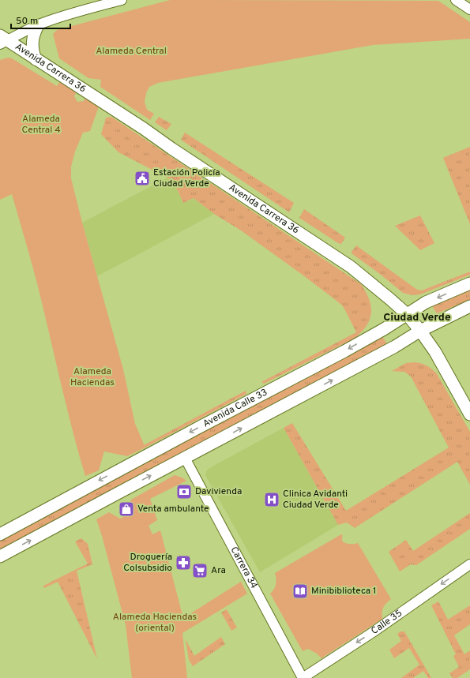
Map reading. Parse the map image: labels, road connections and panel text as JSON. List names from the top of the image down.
{
  "streets": {
    "main road": ["Avenida Carrera 36", "Avenida Calle 33"],
    "street": ["Carrera 34", "Calle 35"]
  },
  "crossings": [
    ["Avenida Carrera 36", "Avenida Calle 33"],
    ["Carrera 34", "Calle 35"]
  ],
  "one_way": ["Calle 35"],
  "districts": ["Ciudad Verde"],
  "parks": [
    "Alameda Central",
    "Alameda Central 4",
    "Alameda Haciendas",
    "Alameda Haciendas (oriental)"
  ],
  "places": {
    "public building": ["Estación Policía Ciudad Verde"],
    "bank": ["Davivienda"],
    "hospital": ["Clinica Avidanti Ciudad Verde"],
    "shop": ["Venta ambulante"],
    "pharmacy": ["Droguería Colsubsidio"],
    "supermarket": ["Ara"],
    "library": ["Minibiblioteca 1"]
  },
  "scale_bar": "50 m"
}
